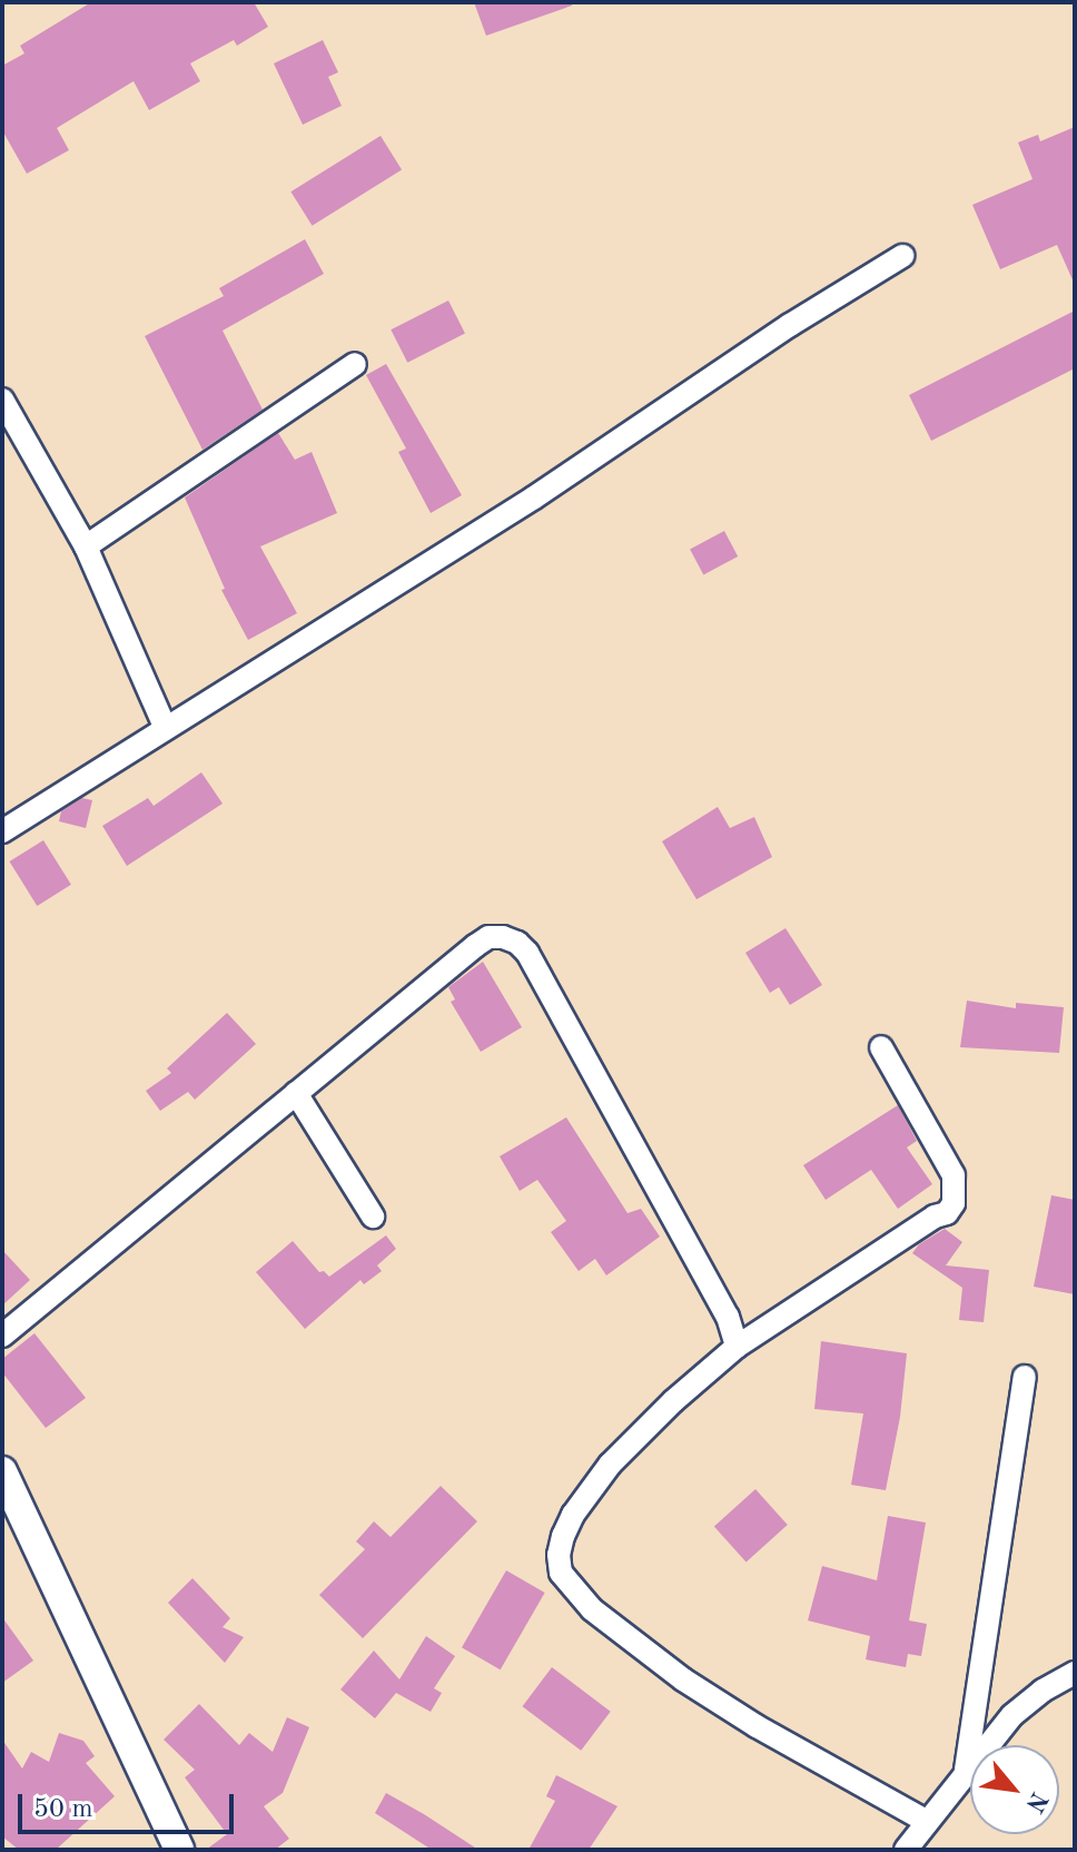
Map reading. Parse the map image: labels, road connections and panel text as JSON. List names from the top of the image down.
{
  "scale_bar": "50 m",
  "north": "bottom right"
}
